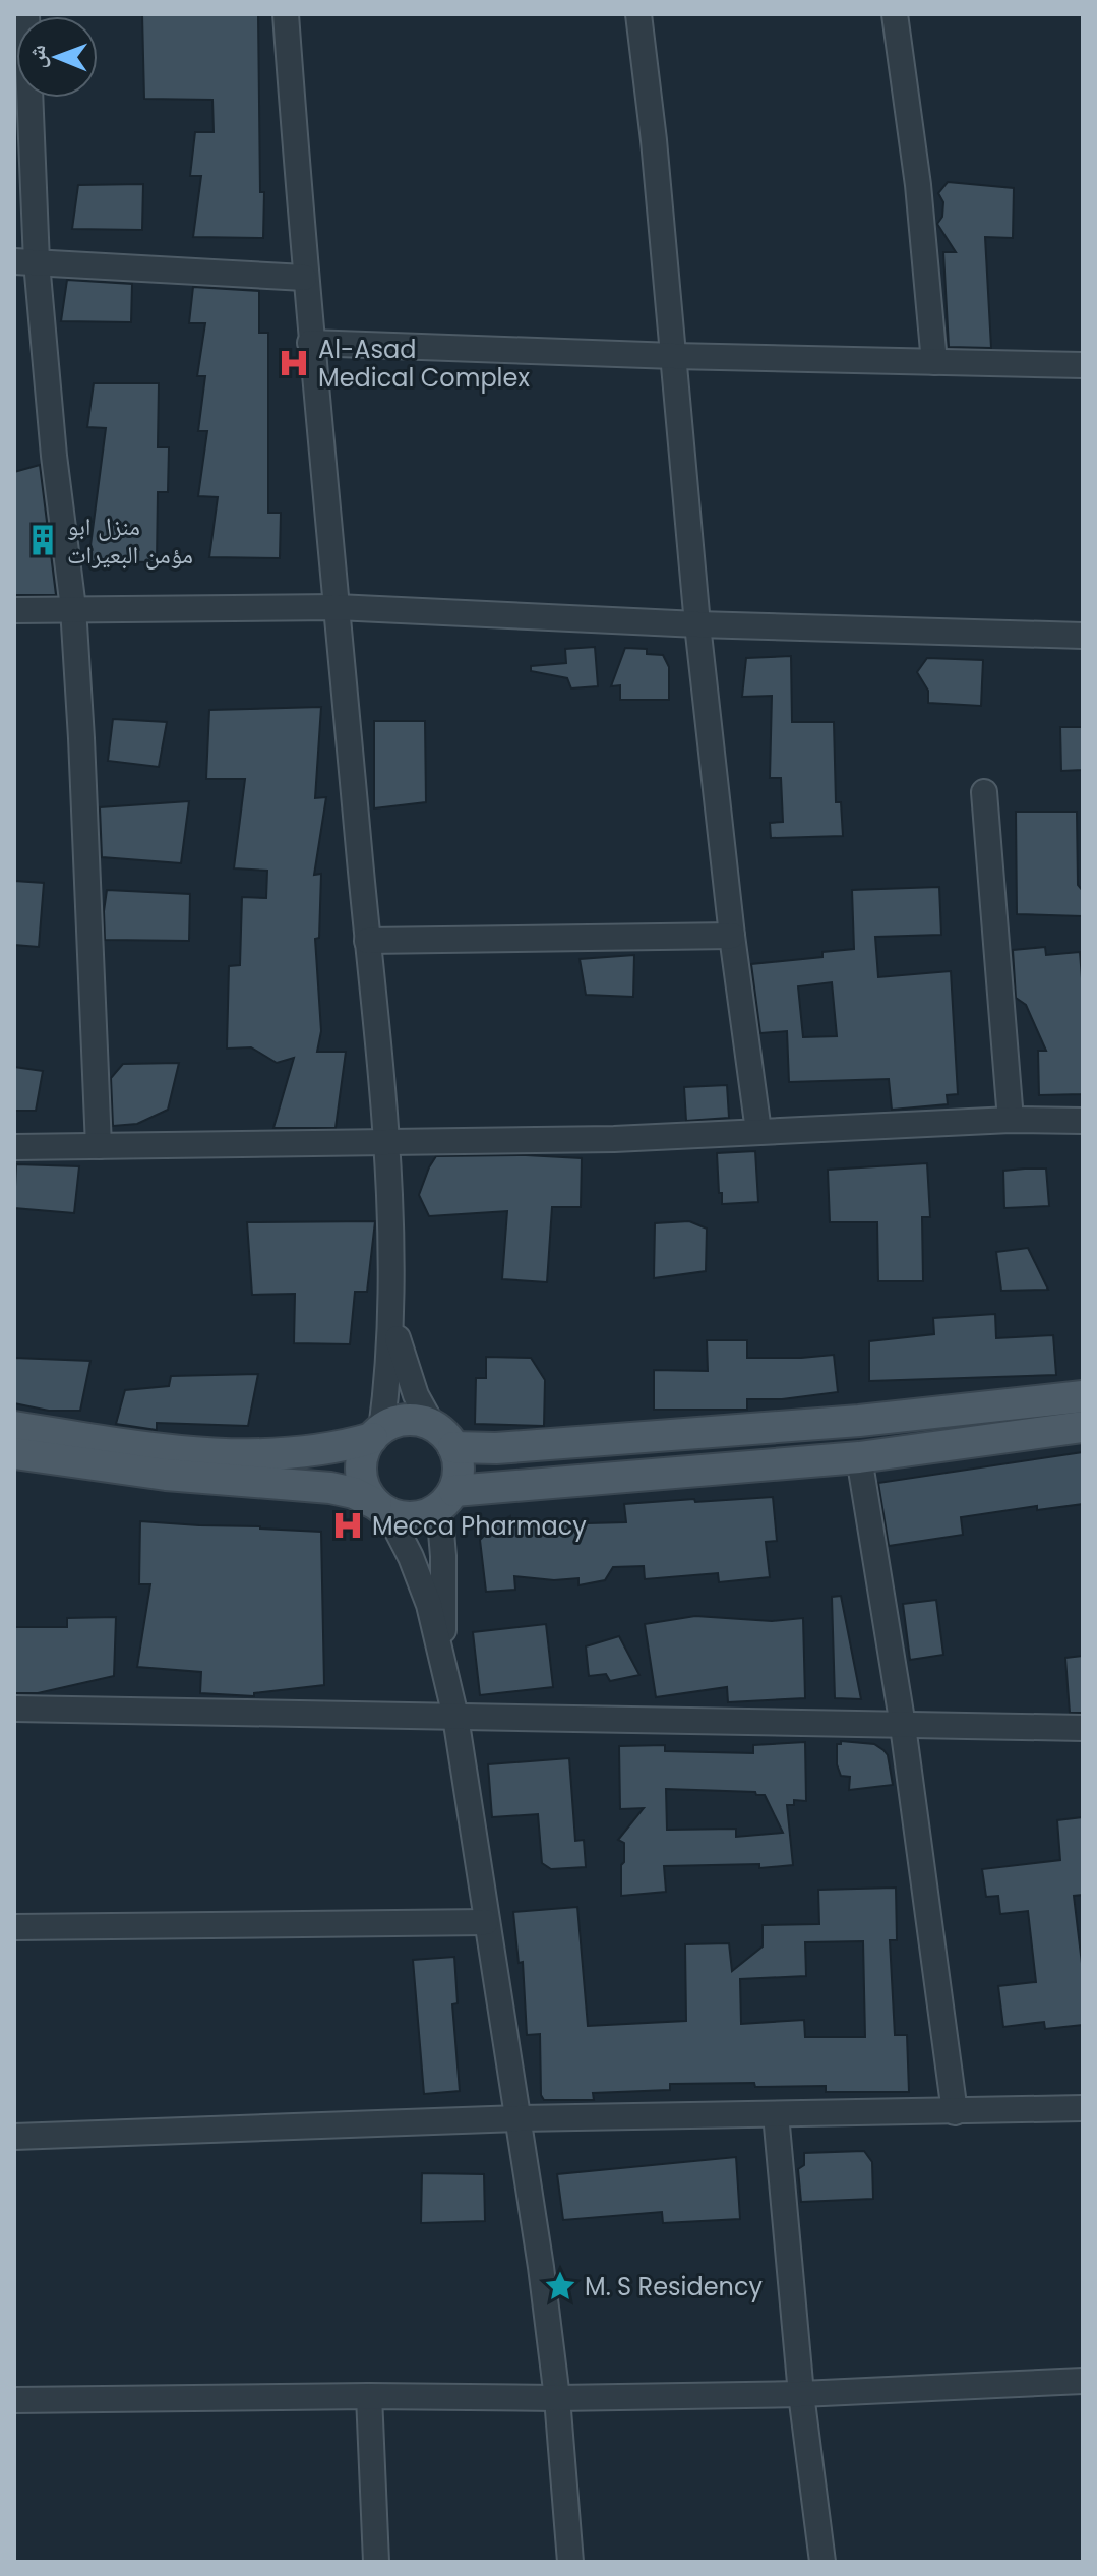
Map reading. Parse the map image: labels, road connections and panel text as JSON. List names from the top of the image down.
{
  "places": {
    "hospital": ["Al-Asad Medical Complex", "Mecca Pharmacy"],
    "building": ["منزل ابو مؤمن البعيرات"],
    "place": ["M. S Residency"]
  },
  "north": "left"
}
